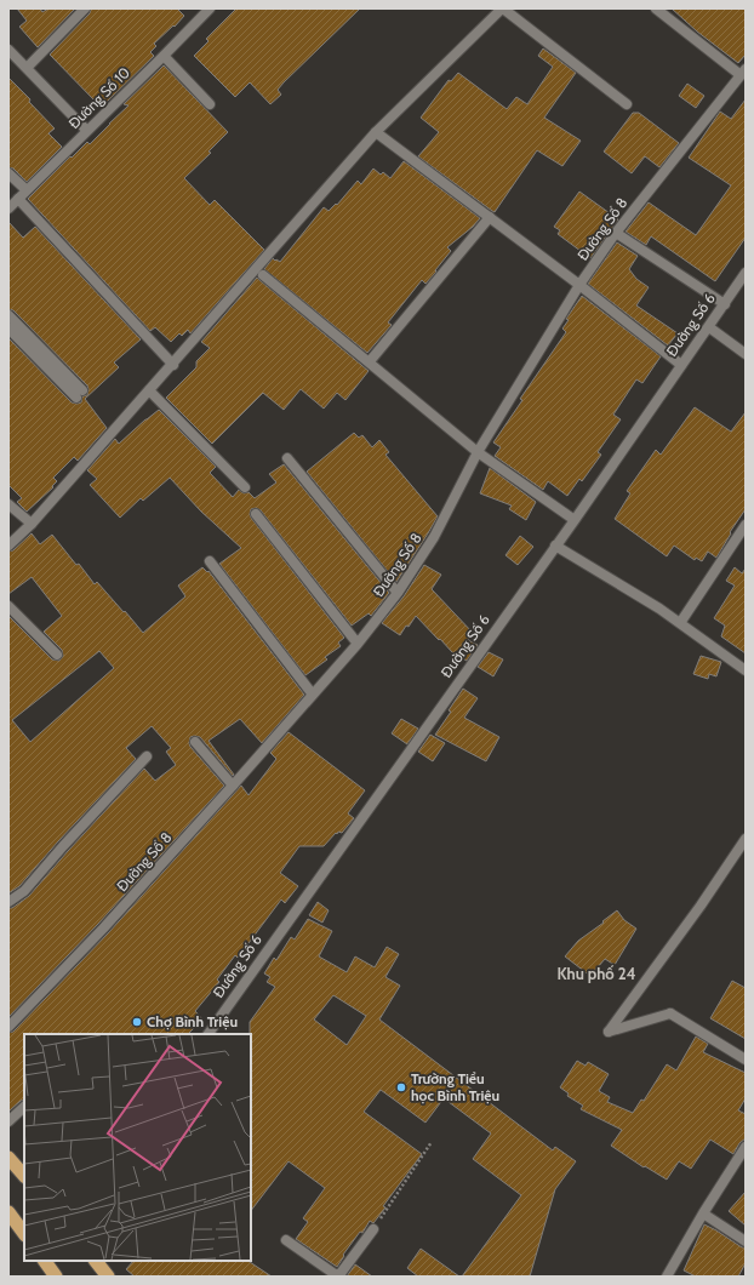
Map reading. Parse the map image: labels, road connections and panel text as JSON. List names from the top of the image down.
{
  "streets": {
    "street": ["Đường Số 10", "Đường Số 8", "Đường Số 6"]
  },
  "districts": ["Khu phố 24"],
  "places": ["Chợ Bình Triệu", "Trường Tiểu học Bình Triệu"]
}
